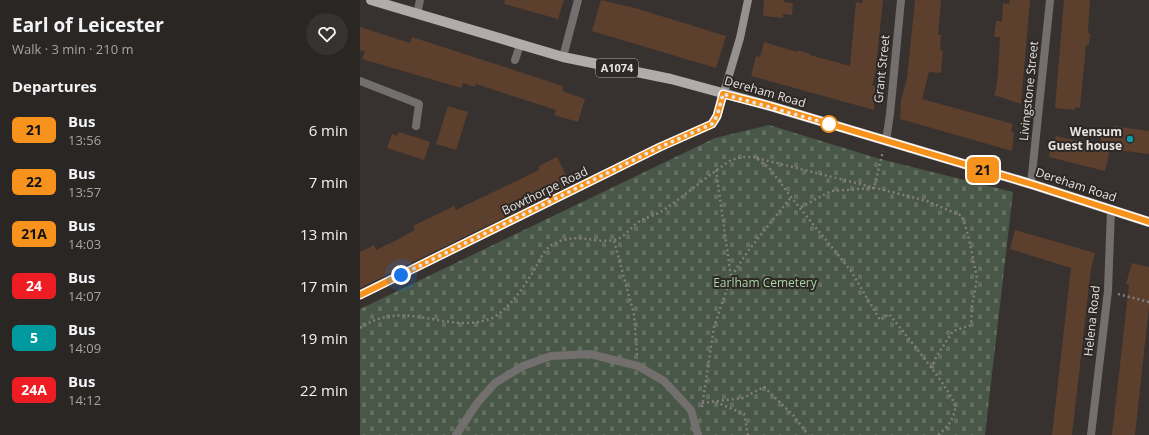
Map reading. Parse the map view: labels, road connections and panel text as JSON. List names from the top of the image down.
{
  "streets": {
    "main road": ["A1074", "Dereham Road"],
    "street": [
      "Grant Street",
      "Livingstone Street",
      "Bowthorpe Road",
      "Helena Road"
    ]
  },
  "crossings": [
    ["Grant Street", "Dereham Road"],
    ["Livingstone Street", "Dereham Road"],
    ["Dereham Road", "Bowthorpe Road"],
    ["Dereham Road", "Helena Road"]
  ],
  "parks": ["Earlham Cemetery"],
  "places": ["Wensum Guest house"],
  "lines": ["bus line 21"],
  "page": {
    "heading": [
      ["Earl of Leicester", "Walk · 3 min · 210 m"],
      "Departures"
    ],
    "on_map": "21",
    "list": [
      {
        "mark": "21",
        "name": "Bus",
        "note": "13:56",
        "value": "6 min"
      },
      {
        "mark": "22",
        "name": "Bus",
        "note": "13:57",
        "value": "7 min"
      },
      {
        "mark": "21A",
        "name": "Bus",
        "note": "14:03",
        "value": "13 min"
      },
      {
        "mark": "24",
        "name": "Bus",
        "note": "14:07",
        "value": "17 min"
      },
      {
        "mark": "5",
        "name": "Bus",
        "note": "14:09",
        "value": "19 min"
      },
      {
        "mark": "24A",
        "name": "Bus",
        "note": "14:12",
        "value": "22 min"
      }
    ]
  }
}
